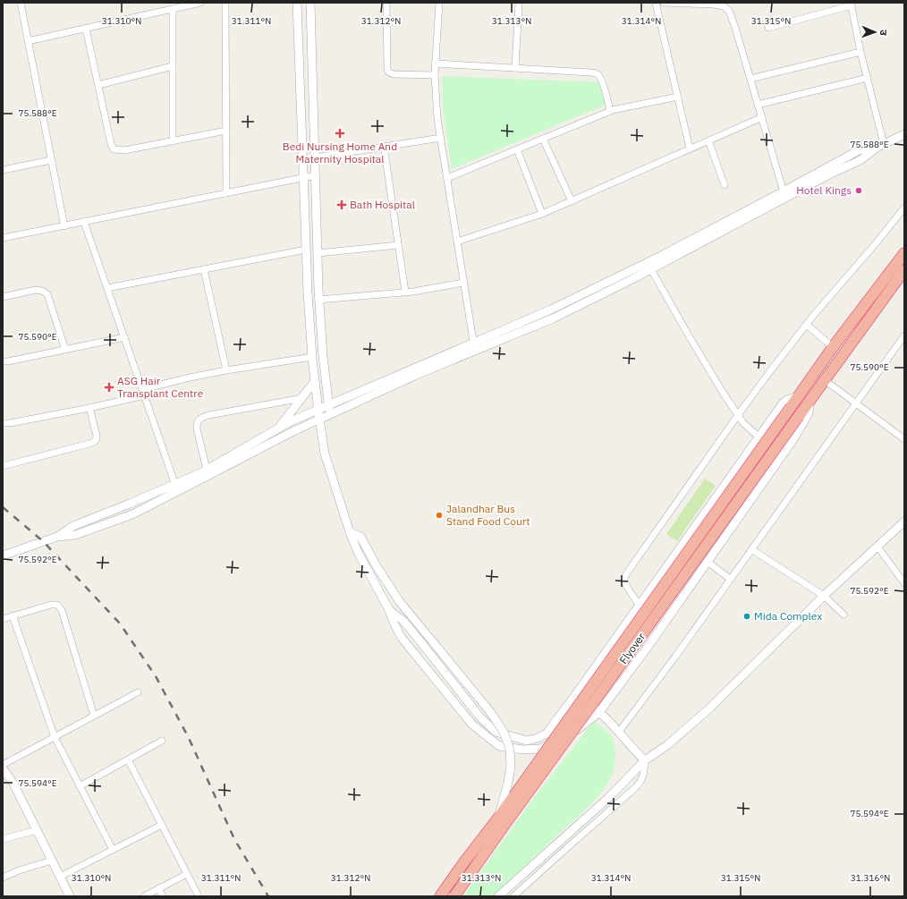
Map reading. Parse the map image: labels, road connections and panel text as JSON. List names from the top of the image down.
{
  "streets": {
    "highway": ["Flyover"]
  },
  "places": {
    "health": ["Bedi Nursing Home And Maternity Hospital", "Bath Hospital", "ASG Hair Transplant Centre"],
    "other": ["Hotel Kings", "Jalandhar Bus Stand Food Court", "Mida Complex"]
  },
  "north": "right",
  "coordinates": [
    "31.310°N",
    "31.311°N",
    "31.312°N",
    "31.313°N",
    "31.314°N",
    "31.315°N",
    "75.588°E",
    "75.590°E",
    "75.592°E",
    "75.594°E",
    "31.316°N"
  ]
}
